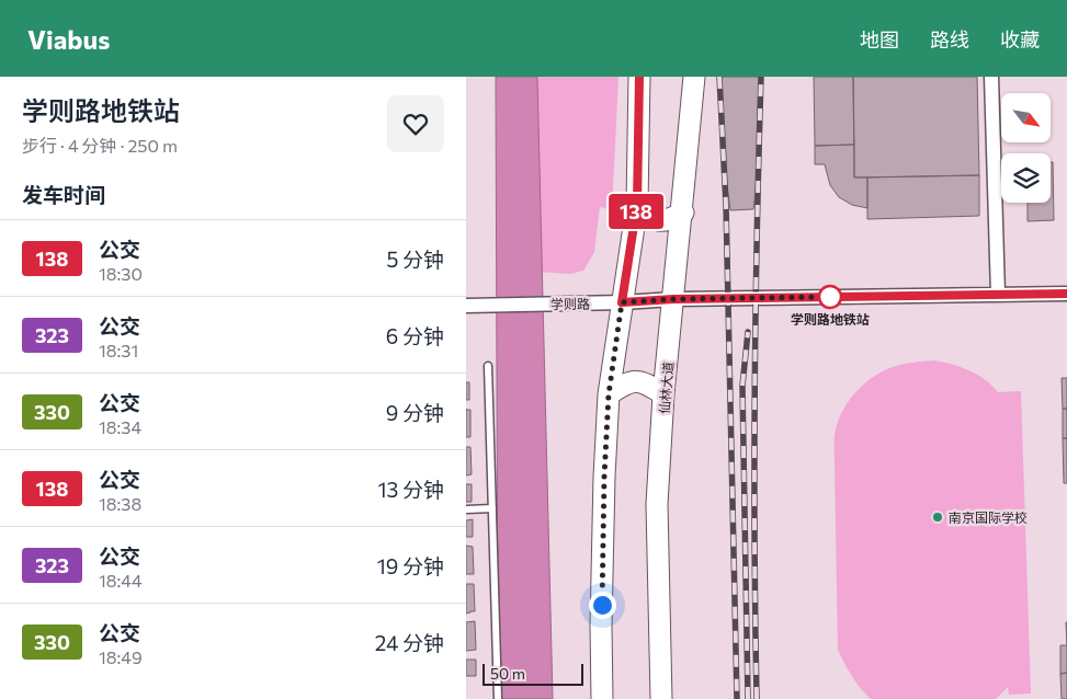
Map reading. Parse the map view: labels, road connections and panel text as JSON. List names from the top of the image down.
{
  "streets": {
    "main road": ["仙林大道"],
    "street": ["学则路"]
  },
  "crossings": [
    ["学则路", "仙林大道"]
  ],
  "places": ["学则路地铁站", "南京国际学校"],
  "lines": ["bus line 138"],
  "scale_bar": "50 m",
  "north": "bottom right",
  "page": {
    "header": "Viabus",
    "nav": ["地图", "路线", "收藏"],
    "heading": [
      ["学则路地铁站", "步行 · 4 分钟 · 250 m"],
      "发车时间"
    ],
    "on_map": "138",
    "list": [
      {
        "mark": "138",
        "name": "公交",
        "note": "18:30",
        "value": "5 分钟"
      },
      {
        "mark": "323",
        "name": "公交",
        "note": "18:31",
        "value": "6 分钟"
      },
      {
        "mark": "330",
        "name": "公交",
        "note": "18:34",
        "value": "9 分钟"
      },
      {
        "mark": "138",
        "name": "公交",
        "note": "18:38",
        "value": "13 分钟"
      },
      {
        "mark": "323",
        "name": "公交",
        "note": "18:44",
        "value": "19 分钟"
      },
      {
        "mark": "330",
        "name": "公交",
        "note": "18:49",
        "value": "24 分钟"
      }
    ],
    "scale": "50 m"
  }
}
